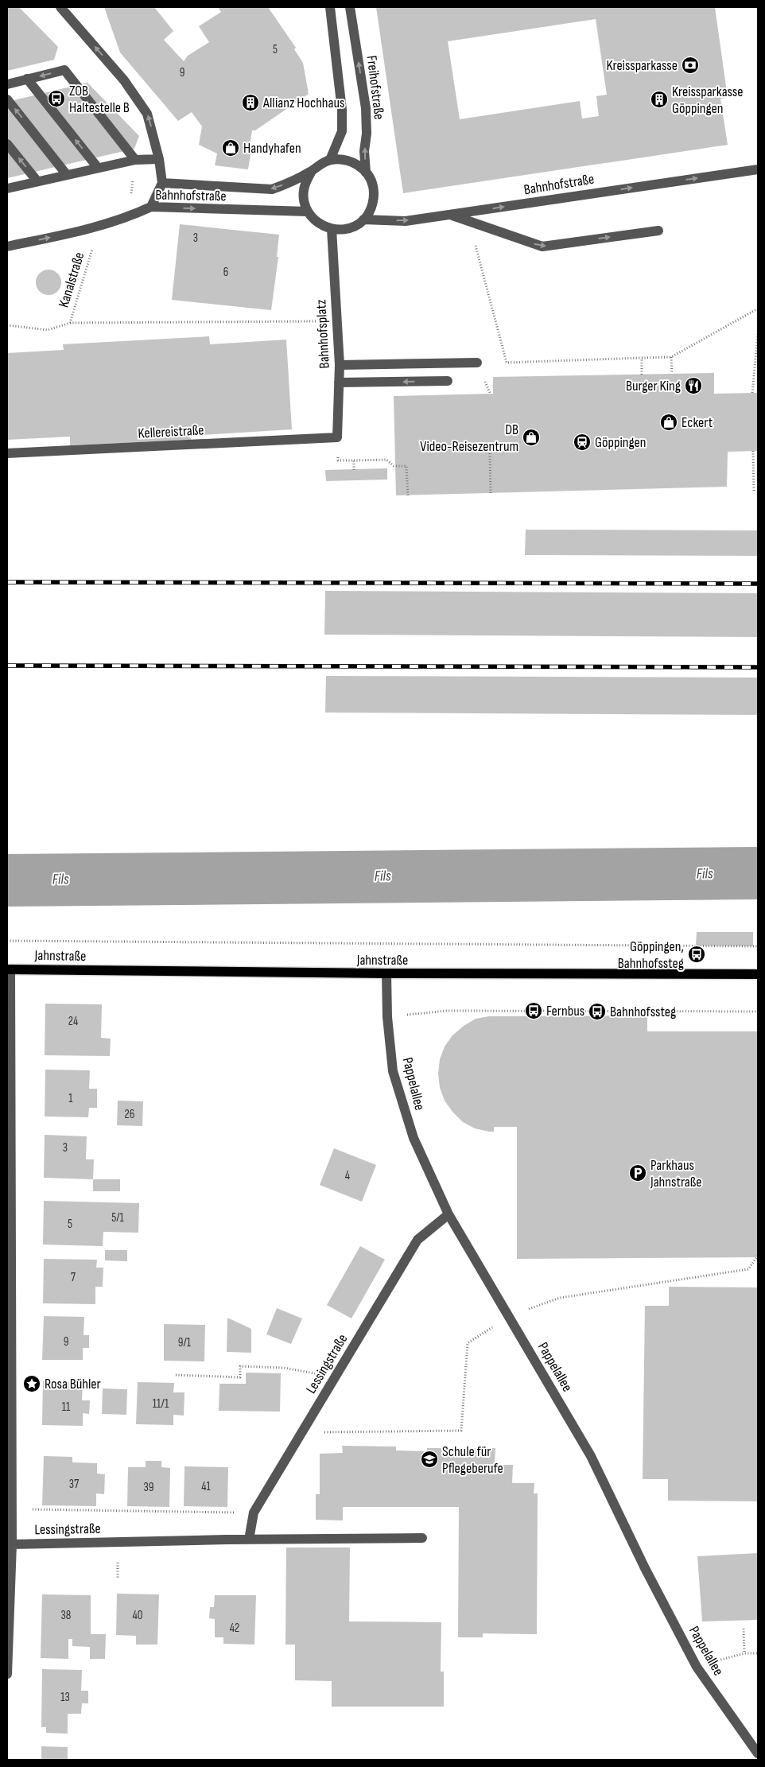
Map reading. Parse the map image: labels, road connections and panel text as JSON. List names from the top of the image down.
{
  "streets": {
    "main road": ["Jahnstraße"],
    "street": [
      "Freihofstraße",
      "Bahnhofstraße",
      "Bahnhofsplatz",
      "Kellereistraße",
      "Pappelallee",
      "Lessingstraße"
    ],
    "path": ["Kanalstraße"]
  },
  "crossings": [
    ["Freihofstraße", "Bahnhofstraße"],
    ["Freihofstraße", "Bahnhofsplatz"],
    ["Bahnhofstraße", "Kanalstraße"],
    ["Bahnhofstraße", "Bahnhofsplatz"],
    ["Bahnhofsplatz", "Kellereistraße"],
    ["Jahnstraße", "Pappelallee"],
    ["Pappelallee", "Lessingstraße"]
  ],
  "water": ["Fils"],
  "places": {
    "bank": ["Kreissparkasse"],
    "bus stop": [
      "ZOB Haltestelle B",
      "Göppingen, Bahnhofssteg",
      "Fernbus",
      "Bahnhofssteg"
    ],
    "building": ["Kreissparkasse Göppingen", "Allianz Hochhaus"],
    "shop": ["Handyhafen", "Eckert", "DB Video-Reisezentrum"],
    "restaurant": ["Burger King"],
    "station": ["Göppingen"],
    "parking": ["Parkhaus Jahnstraße"],
    "place": ["Rosa Bühler"],
    "school or university": ["Schule für Pflegeberufe"]
  },
  "house_numbers": [
    "5",
    "9",
    "3",
    "6",
    "24",
    "1",
    "26",
    "3",
    "4",
    "5/1",
    "5",
    "7",
    "9",
    "9/1",
    "11/1",
    "11",
    "37",
    "41",
    "39",
    "38",
    "40",
    "42",
    "13"
  ]
}
